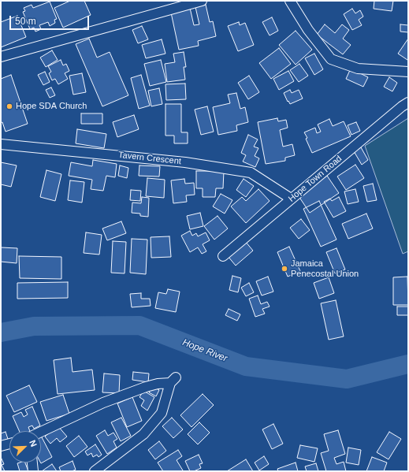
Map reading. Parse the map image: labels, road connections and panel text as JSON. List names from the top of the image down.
{
  "streets": {
    "street": ["Tavern Crescent", "Hope Town Road"]
  },
  "crossings": [
    ["Tavern Crescent", "Hope Town Road"]
  ],
  "water": ["Hope River"],
  "places": ["Hope SDA Church", "Jamaica Penecostal Union"],
  "scale_bar": "50 m",
  "north": "top right"
}
